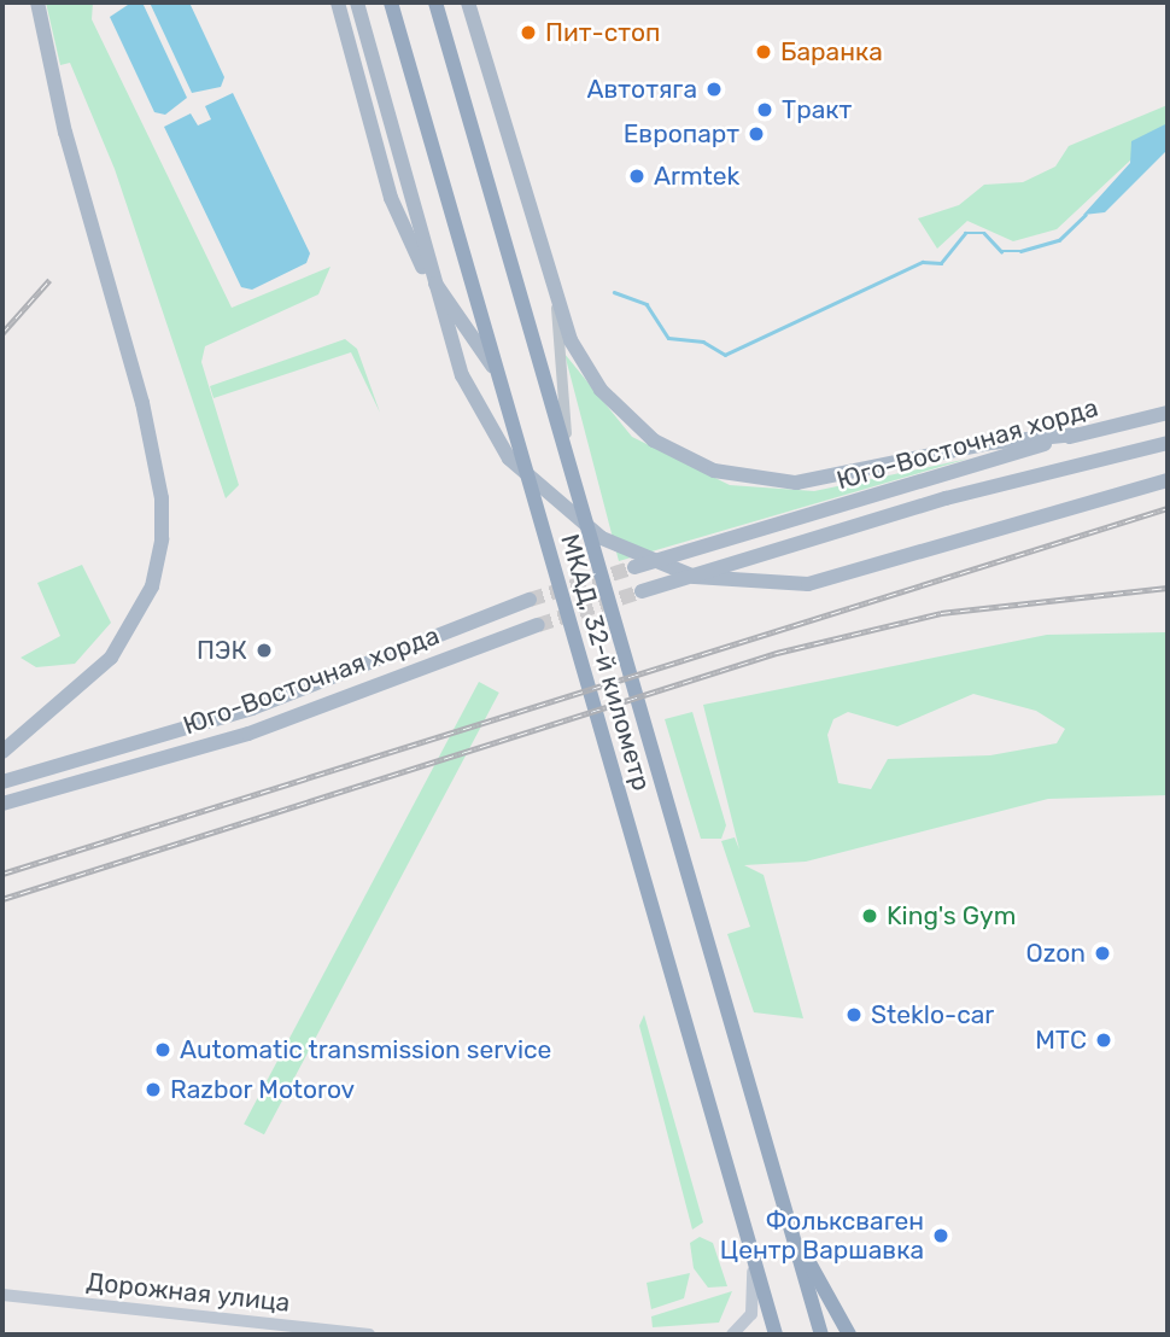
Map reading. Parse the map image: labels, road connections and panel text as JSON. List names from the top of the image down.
{
  "streets": {
    "highway": ["МКАД, 32-й километр"],
    "main road": ["Юго-Восточная хорда", "Дорожная улица"]
  },
  "places": [
    "Пит-стоп",
    "Баранка",
    "Автотяга",
    "Тракт",
    "Европарт",
    "Armtek",
    "ПЭК",
    "King's Gym",
    "Ozon",
    "Steklo-car",
    "МТС",
    "Automatic transmission service",
    "Razbor Motorov",
    "Фольксваген Центр Варшавка"
  ]
}
